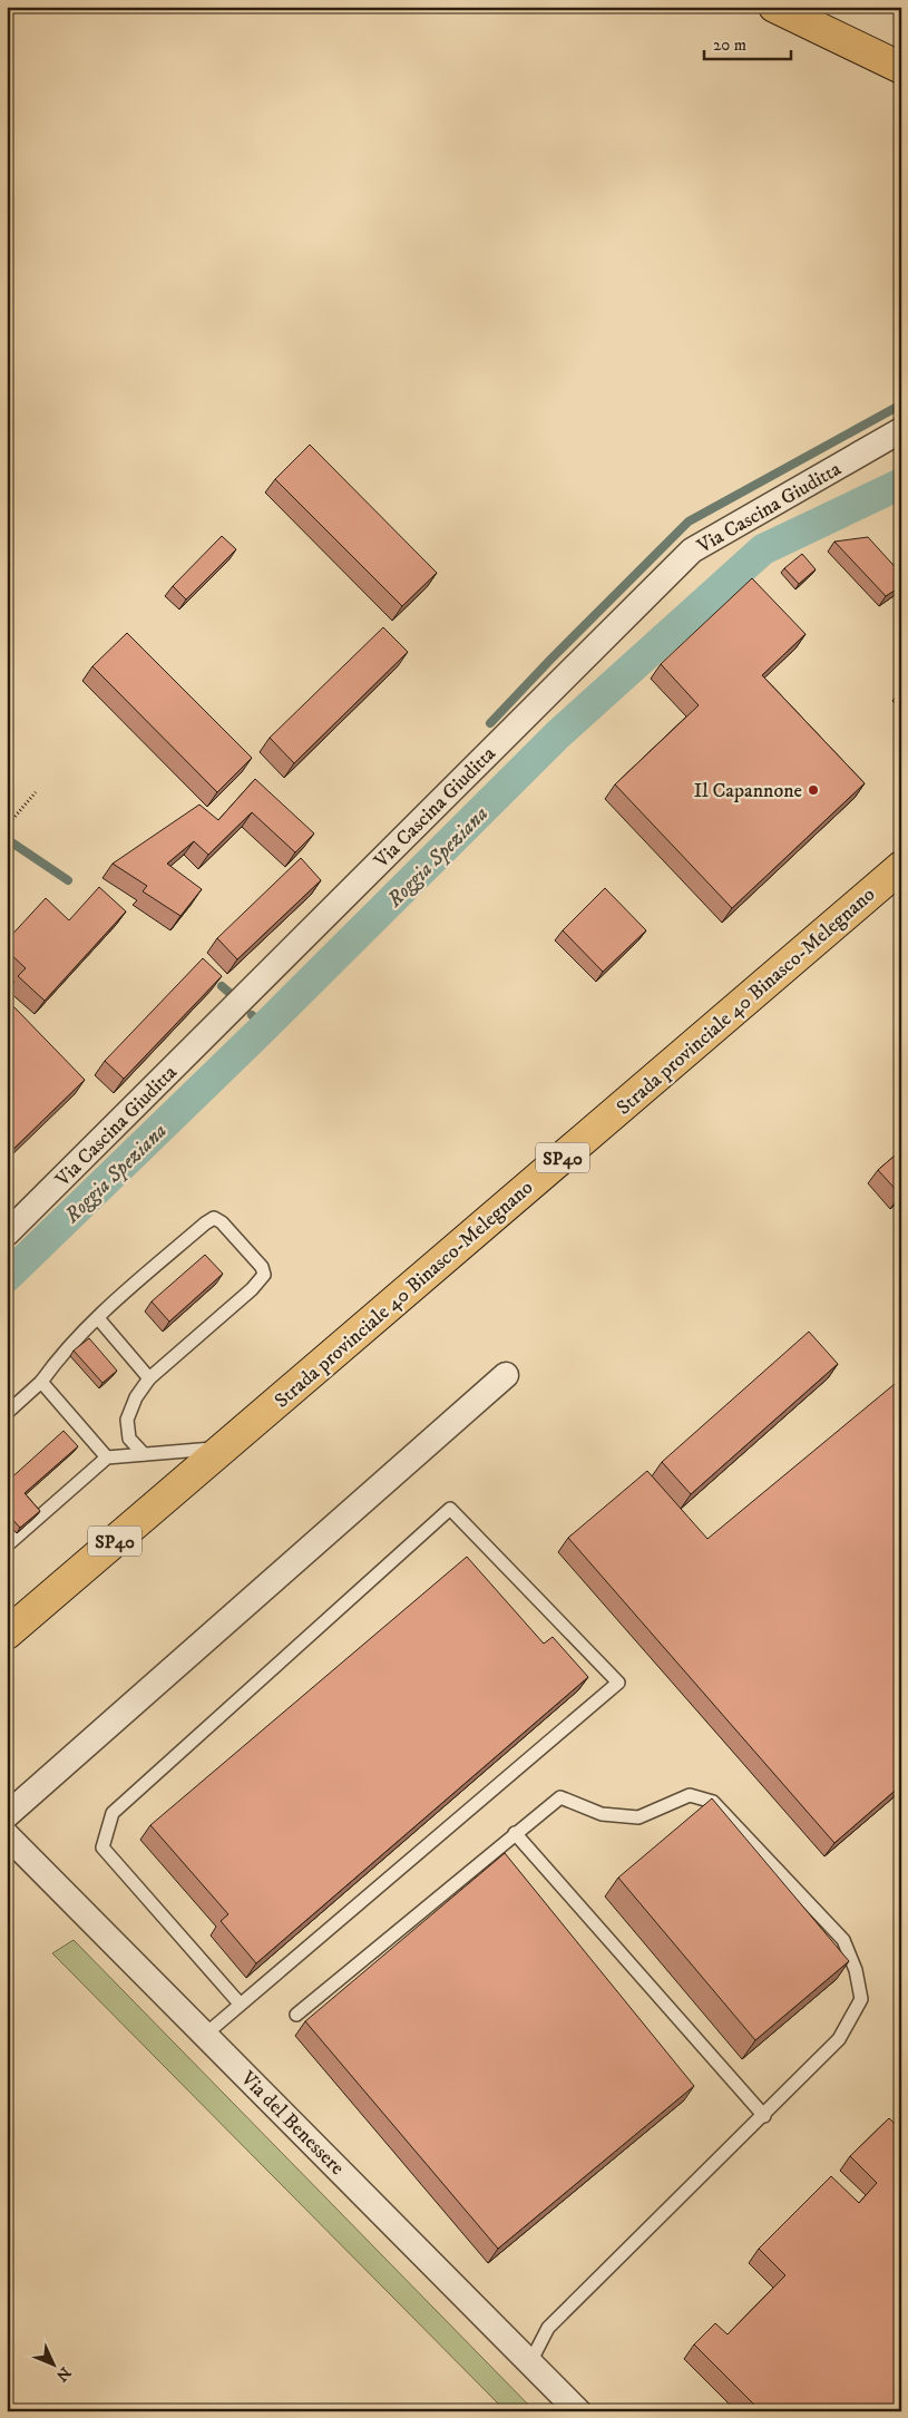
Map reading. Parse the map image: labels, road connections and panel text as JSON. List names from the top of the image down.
{
  "streets": {
    "main road": ["Strada provinciale 40 Binasco-Melegnano", "SP40"],
    "street": ["Via Cascina Giuditta", "Via del Benessere"]
  },
  "water": ["Roggia Speziana"],
  "places": ["Il Capannone"],
  "scale_bar": "20 m",
  "north": "bottom right"
}
